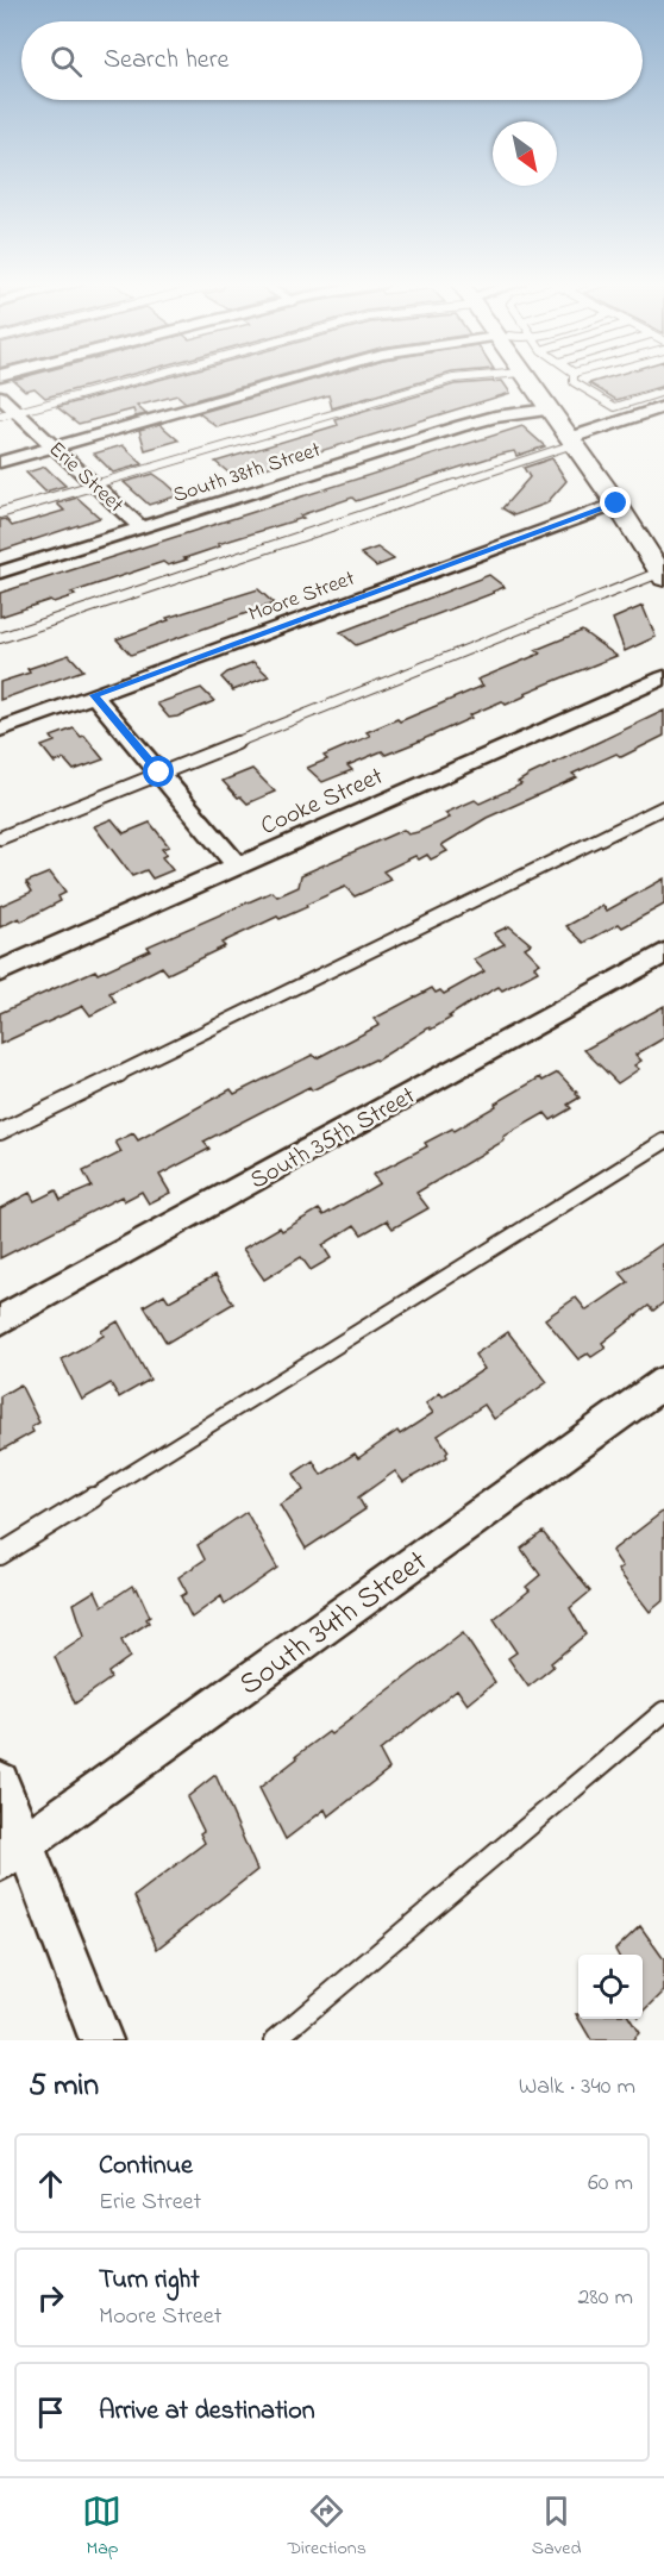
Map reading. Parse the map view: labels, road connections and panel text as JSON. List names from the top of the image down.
{
  "streets": {
    "street": [
      "South 38th Street",
      "Erie Street",
      "Moore Street",
      "Cooke Street",
      "South 35th Street",
      "South 34th Street"
    ]
  },
  "crossings": [
    ["South 38th Street", "Erie Street"]
  ],
  "north": "bottom right",
  "page": {
    "search": "Search here",
    "heading": ["5 min", "Walk · 340 m"],
    "list": [
      ["Continue", "Erie Street", "60 m"],
      ["Turn right", "Moore Street", "280 m"],
      "Arrive at destination"
    ],
    "nav": ["Map", "Directions", "Saved"]
  }
}
